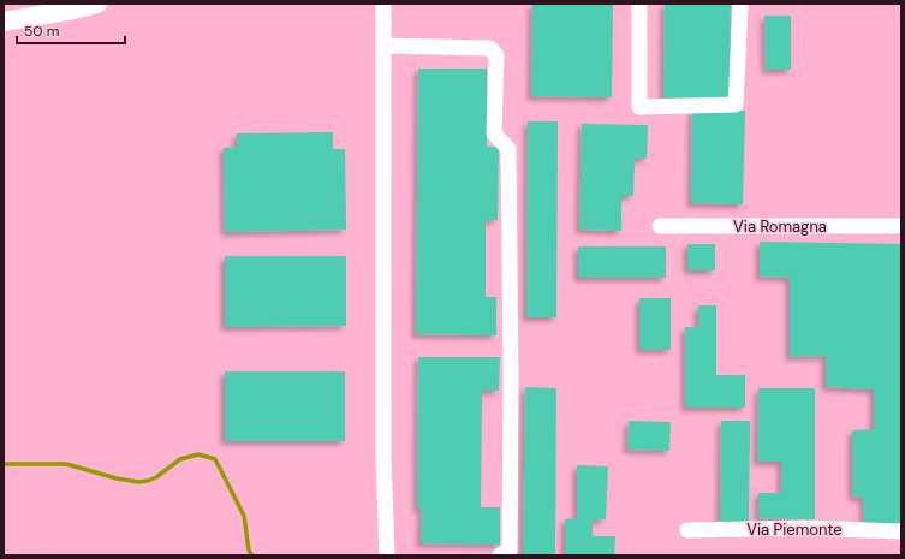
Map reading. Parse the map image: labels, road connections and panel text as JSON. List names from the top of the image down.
{
  "streets": {
    "lane": ["Via Romagna", "Via Piemonte"]
  },
  "scale_bar": "50 m"
}
